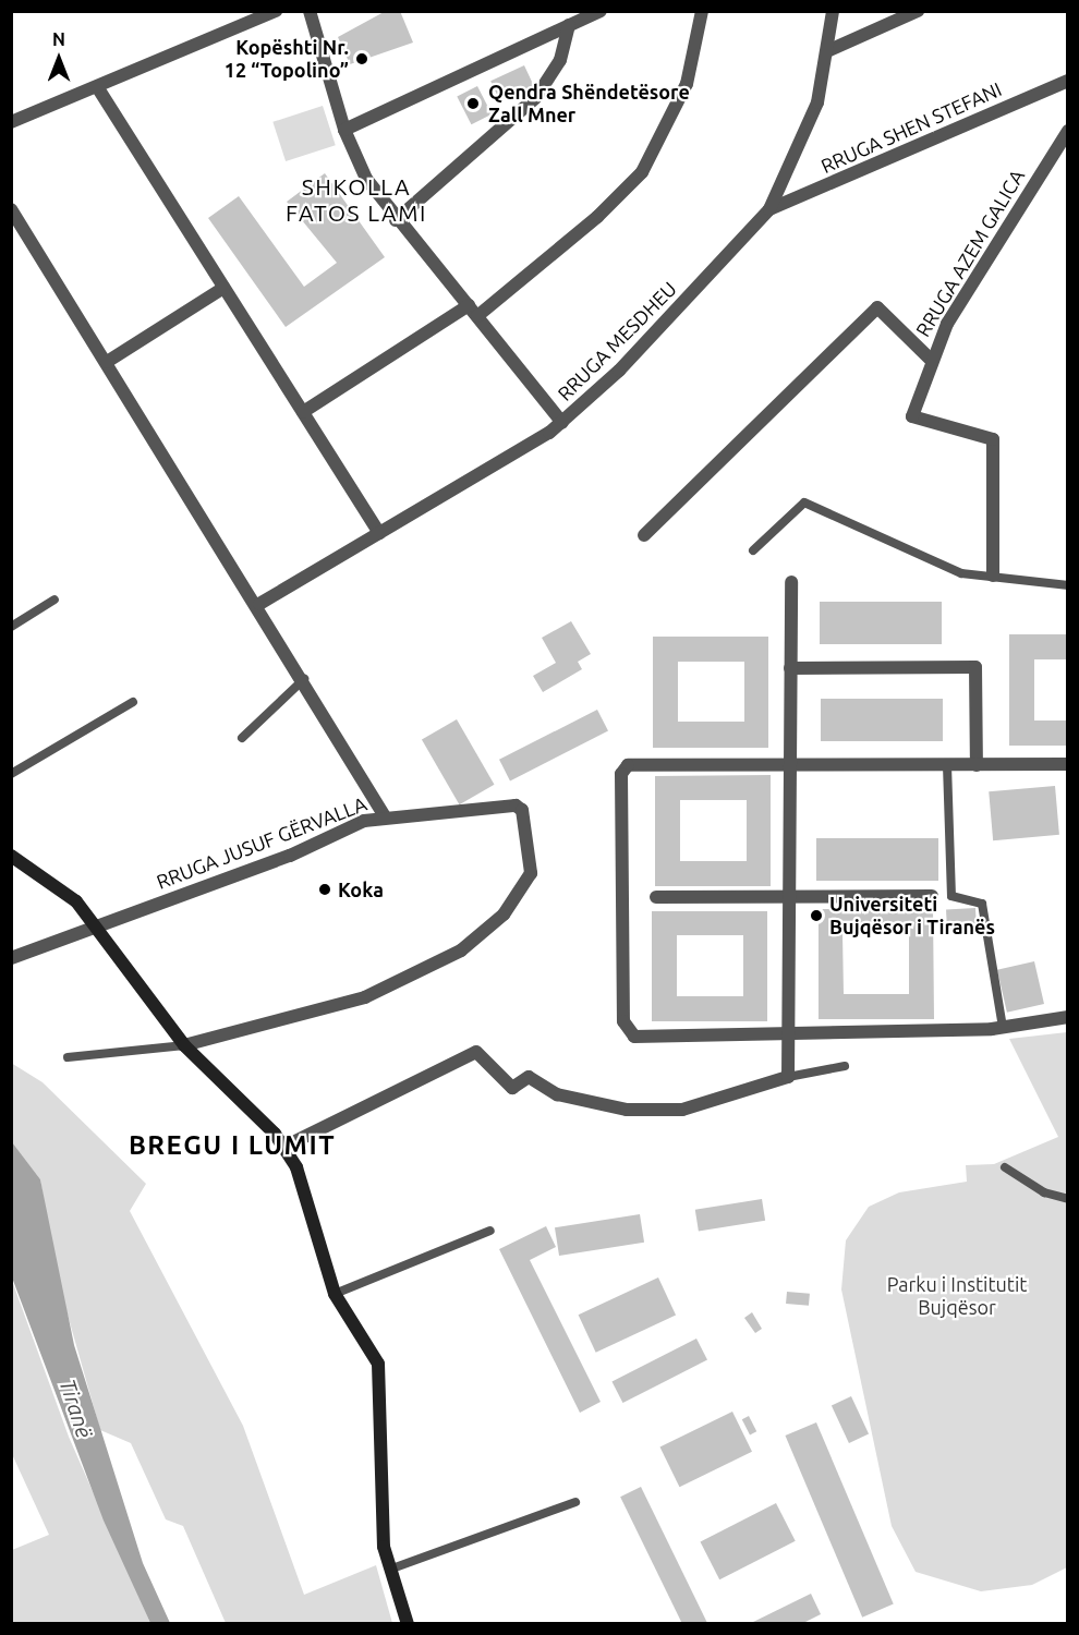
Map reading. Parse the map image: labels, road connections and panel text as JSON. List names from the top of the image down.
{
  "streets": {
    "street": [
      "RRUGA SHEN STEFANI",
      "RRUGA AZEM GALICA",
      "RRUGA MESDHEU",
      "RRUGA JUSUF GËRVALLA"
    ]
  },
  "crossings": [
    ["RRUGA SHEN STEFANI", "RRUGA MESDHEU"]
  ],
  "districts": ["SHKOLLA FATOS LAMI", "BREGU I LUMIT"],
  "water": ["Tiranë"],
  "parks": ["Parku i Institutit Bujqësor"],
  "places": [
    "Kopështi Nr. 12 “Topolino”",
    "Qendra Shëndetësore Zall Mner",
    "Koka",
    "Universiteti Bujqësor i Tiranës"
  ],
  "north": "top"
}
